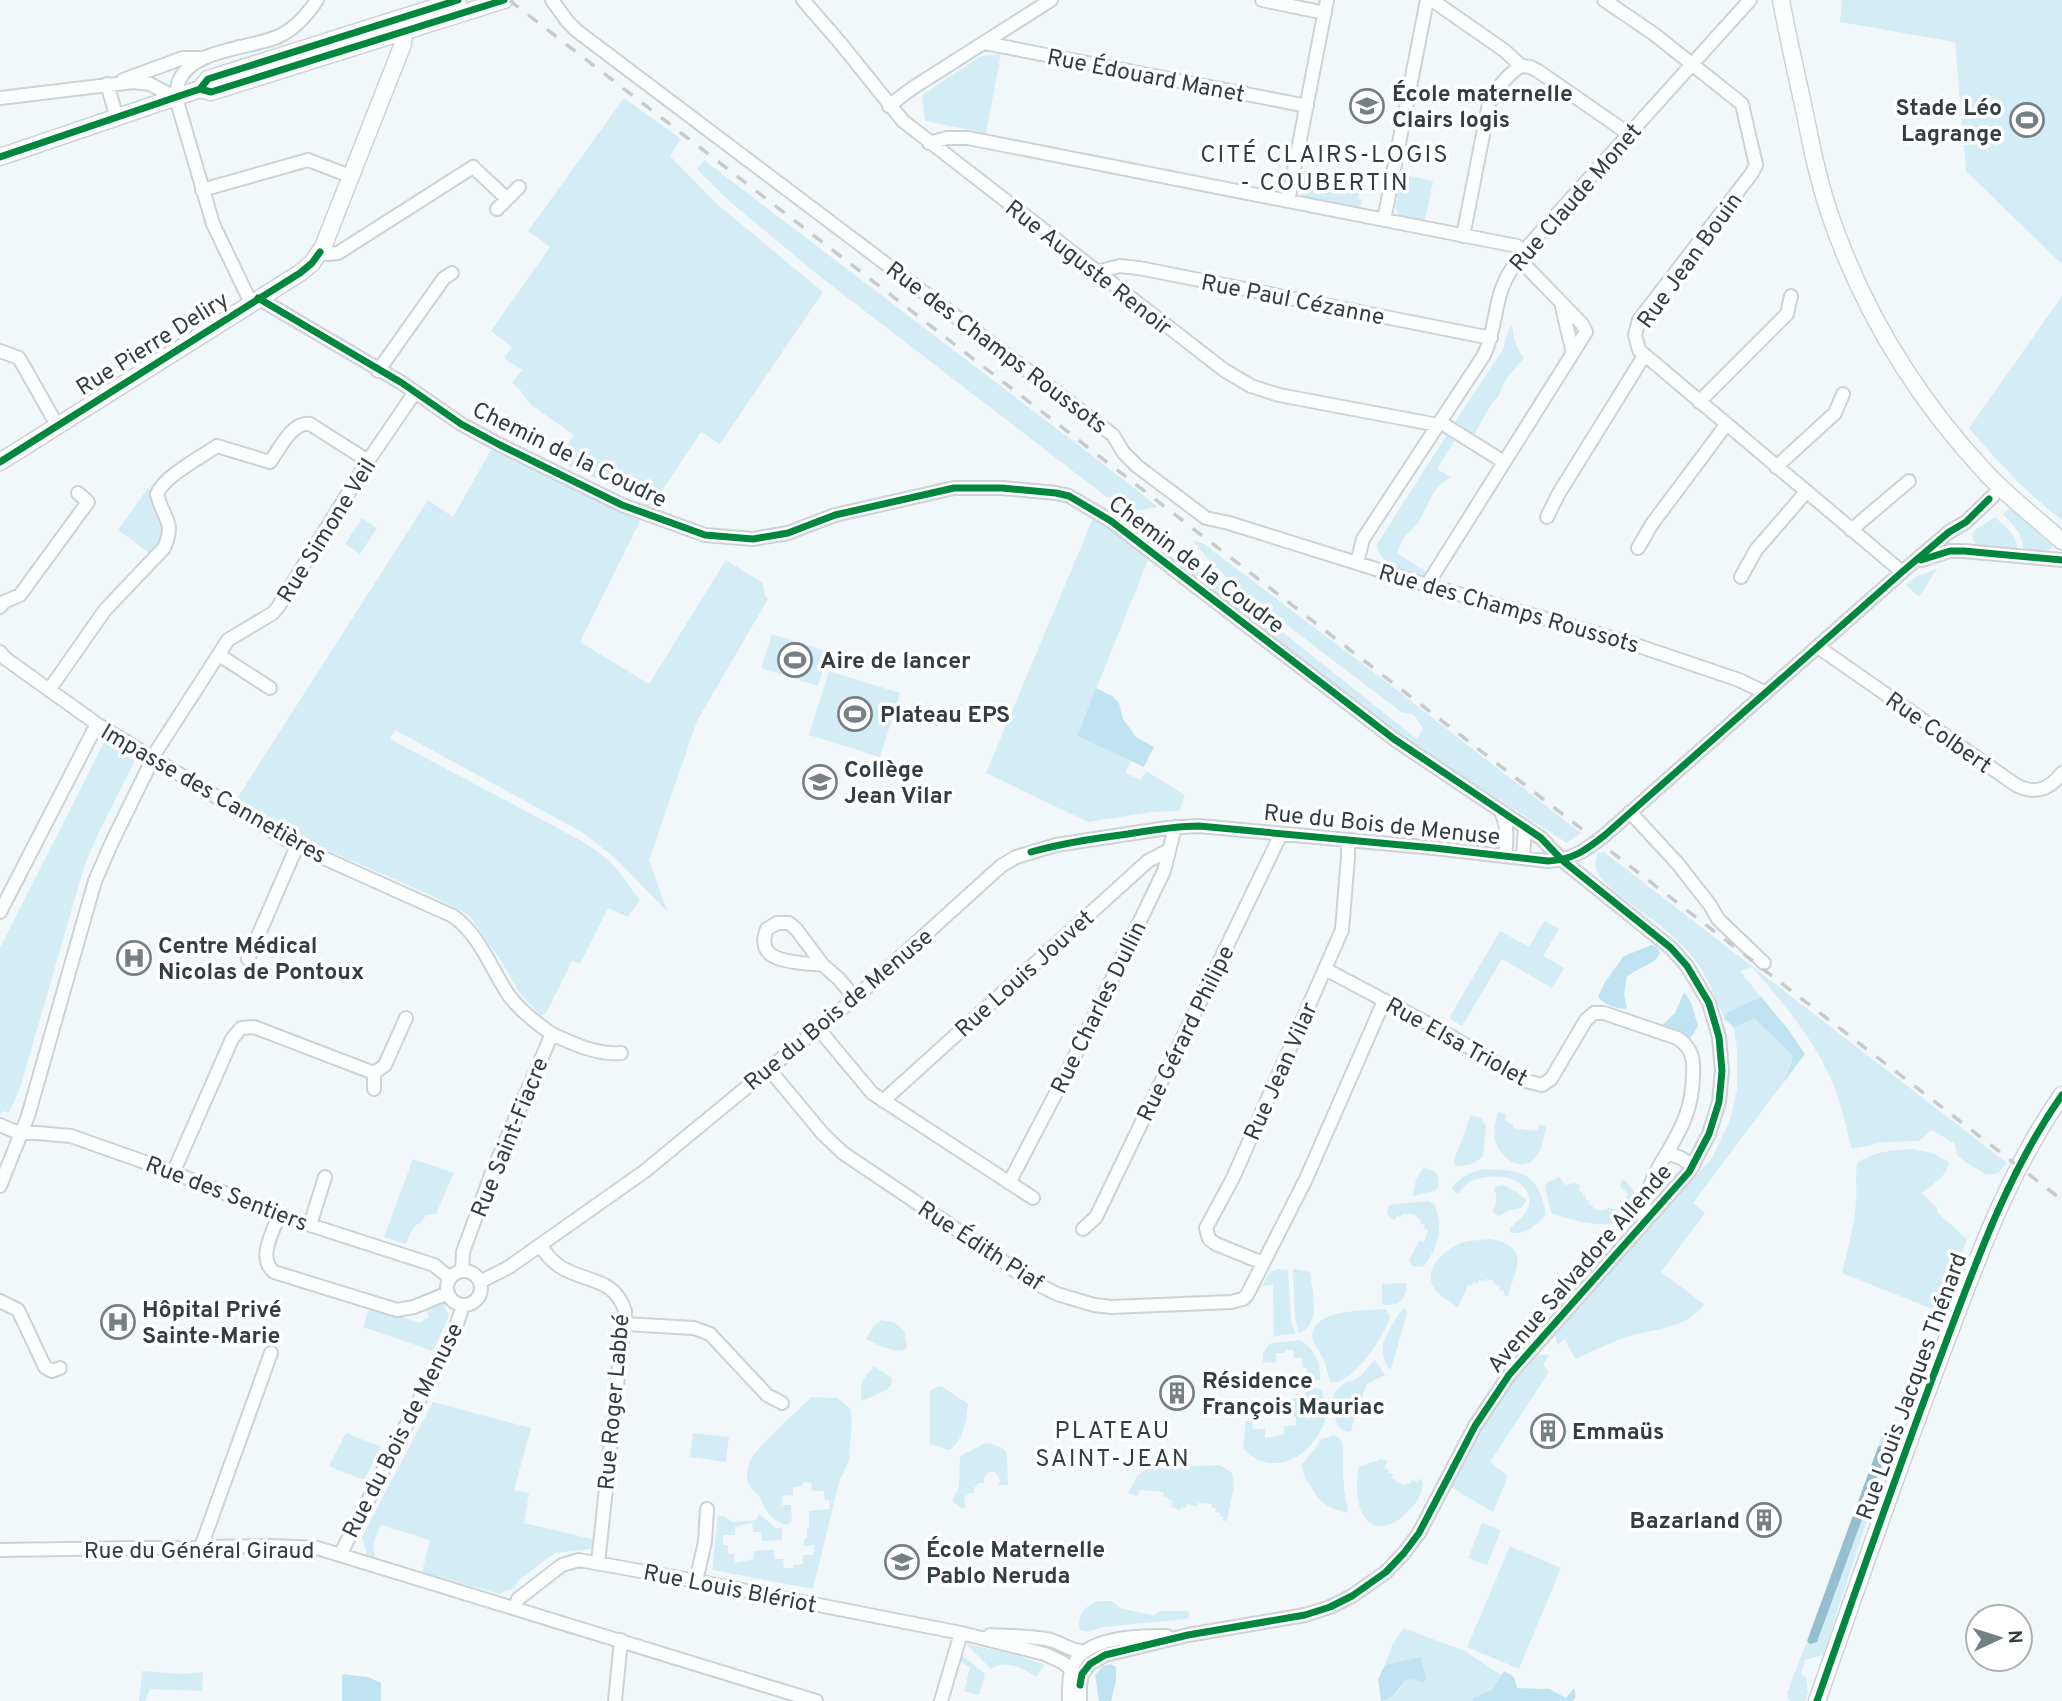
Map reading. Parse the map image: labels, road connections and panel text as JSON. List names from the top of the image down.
{
  "streets": {
    "main road": ["Rue Pierre Deliry", "Rue Louis Jacques Thénard"],
    "street": [
      "Rue Édouard Manet",
      "Rue Claude Monet",
      "Rue Jean Bouin",
      "Rue Auguste Renoir",
      "Rue Paul Cézanne",
      "Rue des Champs Roussots",
      "Chemin de la Coudre",
      "Rue Simone Veil",
      "Rue Colbert",
      "Impasse des Cannetières",
      "Rue du Bois de Menuse",
      "Rue Louis Jouvet",
      "Rue Charles Dullin",
      "Rue Gérard Philipe",
      "Rue Elsa Triolet",
      "Rue Jean Vilar",
      "Rue Saint-Fiacre",
      "Rue des Sentiers",
      "Rue Édith Piaf",
      "Avenue Salvadore Allende",
      "Rue Roger Labbé",
      "Rue du Général Giraud",
      "Rue Louis Blériot"
    ]
  },
  "crossings": [
    ["Rue Claude Monet", "Rue Jean Bouin"],
    ["Rue Claude Monet", "Rue Auguste Renoir"],
    ["Rue Claude Monet", "Rue Paul Cézanne"],
    ["Rue Claude Monet", "Rue des Champs Roussots"],
    ["Rue Auguste Renoir", "Rue Paul Cézanne"],
    ["Rue Pierre Deliry", "Chemin de la Coudre"],
    ["Chemin de la Coudre", "Rue Simone Veil"],
    ["Chemin de la Coudre", "Avenue Salvadore Allende"],
    ["Rue Simone Veil", "Impasse des Cannetières"],
    ["Rue Simone Veil", "Rue des Sentiers"],
    ["Impasse des Cannetières", "Rue Saint-Fiacre"],
    ["Rue du Bois de Menuse", "Rue Charles Dullin"],
    ["Rue du Bois de Menuse", "Rue Gérard Philipe"],
    ["Rue du Bois de Menuse", "Rue Jean Vilar"],
    ["Rue du Bois de Menuse", "Rue Saint-Fiacre"],
    ["Rue du Bois de Menuse", "Rue des Sentiers"],
    ["Rue du Bois de Menuse", "Rue Édith Piaf"],
    ["Rue du Bois de Menuse", "Avenue Salvadore Allende"],
    ["Rue du Bois de Menuse", "Rue Roger Labbé"],
    ["Rue du Bois de Menuse", "Rue du Général Giraud"],
    ["Rue Louis Jouvet", "Rue Charles Dullin"],
    ["Rue Elsa Triolet", "Rue Jean Vilar"],
    ["Rue Elsa Triolet", "Rue Édith Piaf"],
    ["Rue Elsa Triolet", "Avenue Salvadore Allende"],
    ["Rue Jean Vilar", "Rue Édith Piaf"],
    ["Rue Saint-Fiacre", "Rue des Sentiers"],
    ["Avenue Salvadore Allende", "Rue Louis Blériot"],
    ["Rue Roger Labbé", "Rue Louis Blériot"],
    ["Rue du Général Giraud", "Rue Louis Blériot"]
  ],
  "districts": ["CITÉ CLAIRS-LOGIS - COUBERTIN", "PLATEAU SAINT-JEAN"],
  "places": {
    "school or university": ["École maternelle Clairs logis", "Collège Jean Vilar", "École Maternelle Pablo Neruda"],
    "sports": ["Stade Léo Lagrange", "Aire de lancer", "Plateau EPS"],
    "hospital": ["Centre Médical Nicolas de Pontoux", "Hôpital Privé Sainte-Marie"],
    "building": ["Résidence François Mauriac", "Emmaüs", "Bazarland"]
  },
  "north": "right"
}
